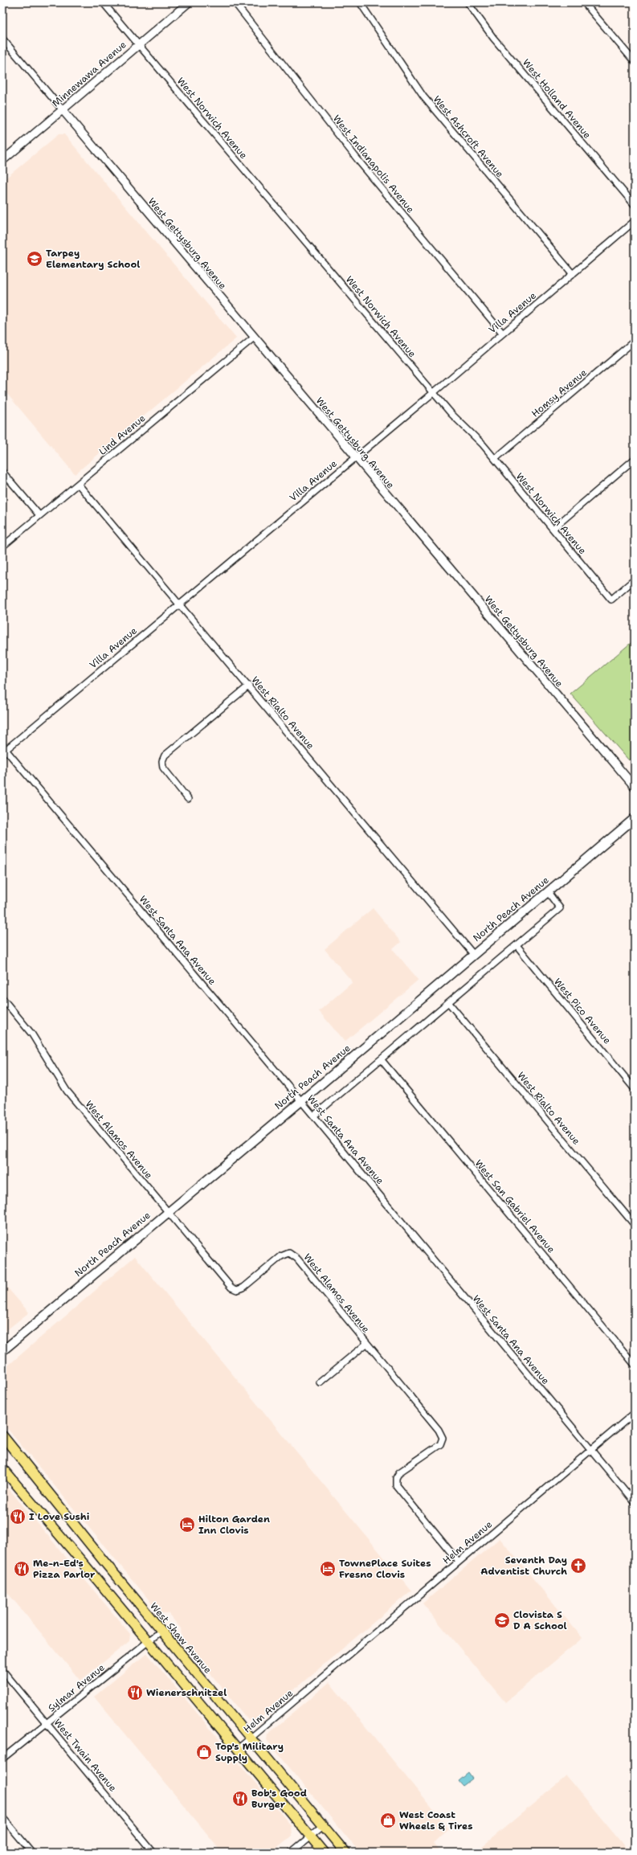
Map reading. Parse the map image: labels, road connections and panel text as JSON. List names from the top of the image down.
{
  "streets": {
    "main road": ["North Peach Avenue", "West Shaw Avenue"],
    "street": [
      "Minnewawa Avenue",
      "West Holland Avenue",
      "West Norwich Avenue",
      "West Ashcroft Avenue",
      "West Indianapolis Avenue",
      "West Gettysburg Avenue",
      "Villa Avenue",
      "Homsy Avenue",
      "Lind Avenue",
      "West Rialto Avenue",
      "West Santa Ana Avenue",
      "West Pico Avenue",
      "West Alamos Avenue",
      "West San Gabriel Avenue",
      "Helm Avenue",
      "Sylmar Avenue",
      "West Twain Avenue"
    ]
  },
  "crossings": [
    ["Minnewawa Avenue", "West Norwich Avenue"],
    ["Minnewawa Avenue", "West Gettysburg Avenue"],
    ["West Norwich Avenue", "Villa Avenue"],
    ["West Norwich Avenue", "Homsy Avenue"],
    ["West Ashcroft Avenue", "Villa Avenue"],
    ["West Indianapolis Avenue", "Villa Avenue"],
    ["West Gettysburg Avenue", "Villa Avenue"],
    ["West Gettysburg Avenue", "Lind Avenue"],
    ["Villa Avenue", "West Rialto Avenue"],
    ["Villa Avenue", "West Santa Ana Avenue"],
    ["Lind Avenue", "West Rialto Avenue"],
    ["West Rialto Avenue", "North Peach Avenue"],
    ["North Peach Avenue", "West Santa Ana Avenue"],
    ["North Peach Avenue", "West Alamos Avenue"],
    ["West Santa Ana Avenue", "Helm Avenue"],
    ["West Alamos Avenue", "Helm Avenue"],
    ["Helm Avenue", "West Shaw Avenue"],
    ["West Shaw Avenue", "Sylmar Avenue"],
    ["Sylmar Avenue", "West Twain Avenue"]
  ],
  "places": {
    "school or university": ["Tarpey Elementary School", "Clovista S D A School"],
    "restaurant": [
      "I Love Sushi",
      "Me-n-Ed's Pizza Parlor",
      "Wienerschnitzel",
      "Bob's Good Burger"
    ],
    "hotel": ["Hilton Garden Inn Clovis", "TownePlace Suites Fresno Clovis"],
    "church": ["Seventh Day Adventist Church"],
    "shop": ["Top's Military Supply", "West Coast Wheels & Tires"]
  }
}
